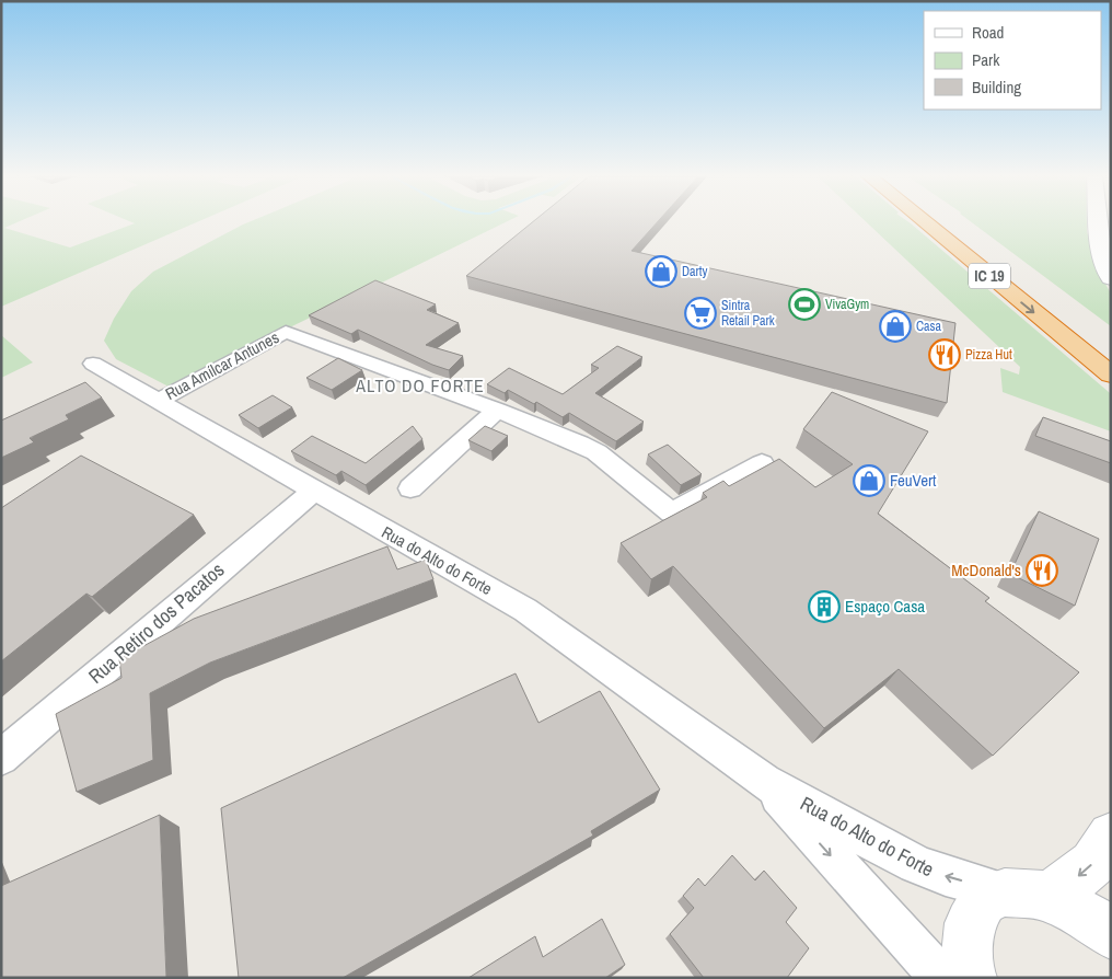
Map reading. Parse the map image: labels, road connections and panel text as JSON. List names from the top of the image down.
{
  "streets": {
    "highway": ["IC 19"],
    "street": ["Rua Amílcar Antunes", "Rua do Alto do Forte", "Rua Retiro dos Pacatos"]
  },
  "crossings": [
    ["Rua Amílcar Antunes", "Rua do Alto do Forte"],
    ["Rua do Alto do Forte", "Rua Retiro dos Pacatos"]
  ],
  "districts": ["ALTO DO FORTE"],
  "places": {
    "shop": ["Darty", "Casa", "FeuVert"],
    "sports": ["VivaGym"],
    "supermarket": ["Sintra Retail Park"],
    "restaurant": ["Pizza Hut", "McDonald's"],
    "building": ["Espaço Casa"]
  },
  "legend": ["Road", "Park", "Building"]
}
